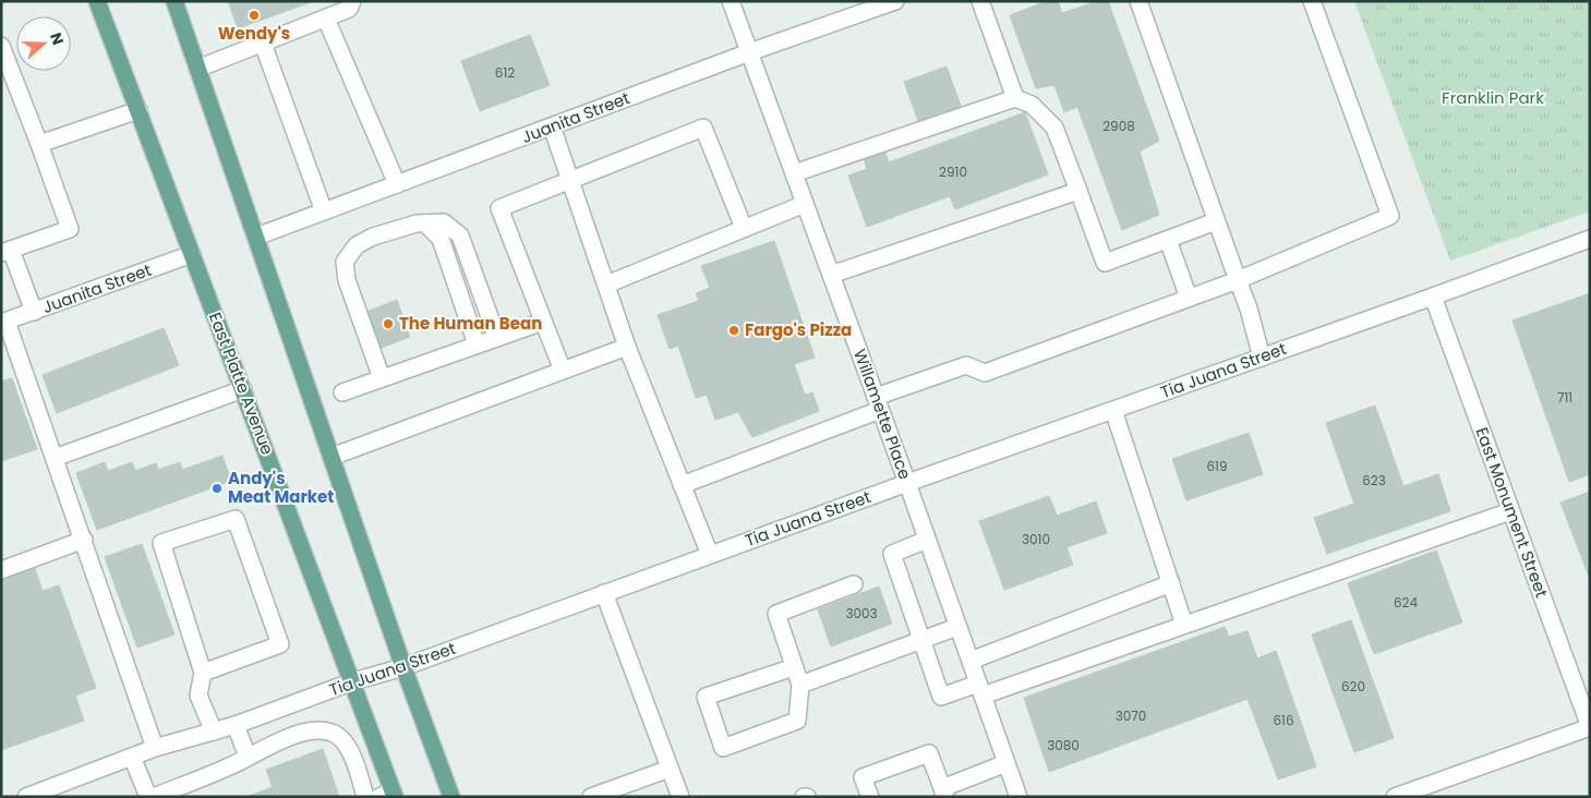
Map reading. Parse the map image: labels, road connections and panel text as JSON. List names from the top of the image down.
{
  "streets": {
    "main road": ["East Platte Avenue"],
    "street": [
      "Juanita Street",
      "Tia Juana Street",
      "Willamette Place",
      "East Monument Street"
    ]
  },
  "crossings": [
    ["Juanita Street", "East Platte Avenue"],
    ["Juanita Street", "Willamette Place"],
    ["Tia Juana Street", "East Platte Avenue"],
    ["Tia Juana Street", "Willamette Place"],
    ["Tia Juana Street", "East Monument Street"]
  ],
  "parks": ["Franklin Park"],
  "places": [
    "Wendy's",
    "The Human Bean",
    "Fargo's Pizza",
    "Andy's Meat Market"
  ],
  "house_numbers": [
    "612",
    "2908",
    "2910",
    "711",
    "619",
    "623",
    "3010",
    "624",
    "3003",
    "620",
    "3070",
    "616",
    "3080"
  ],
  "north": "right"
}
